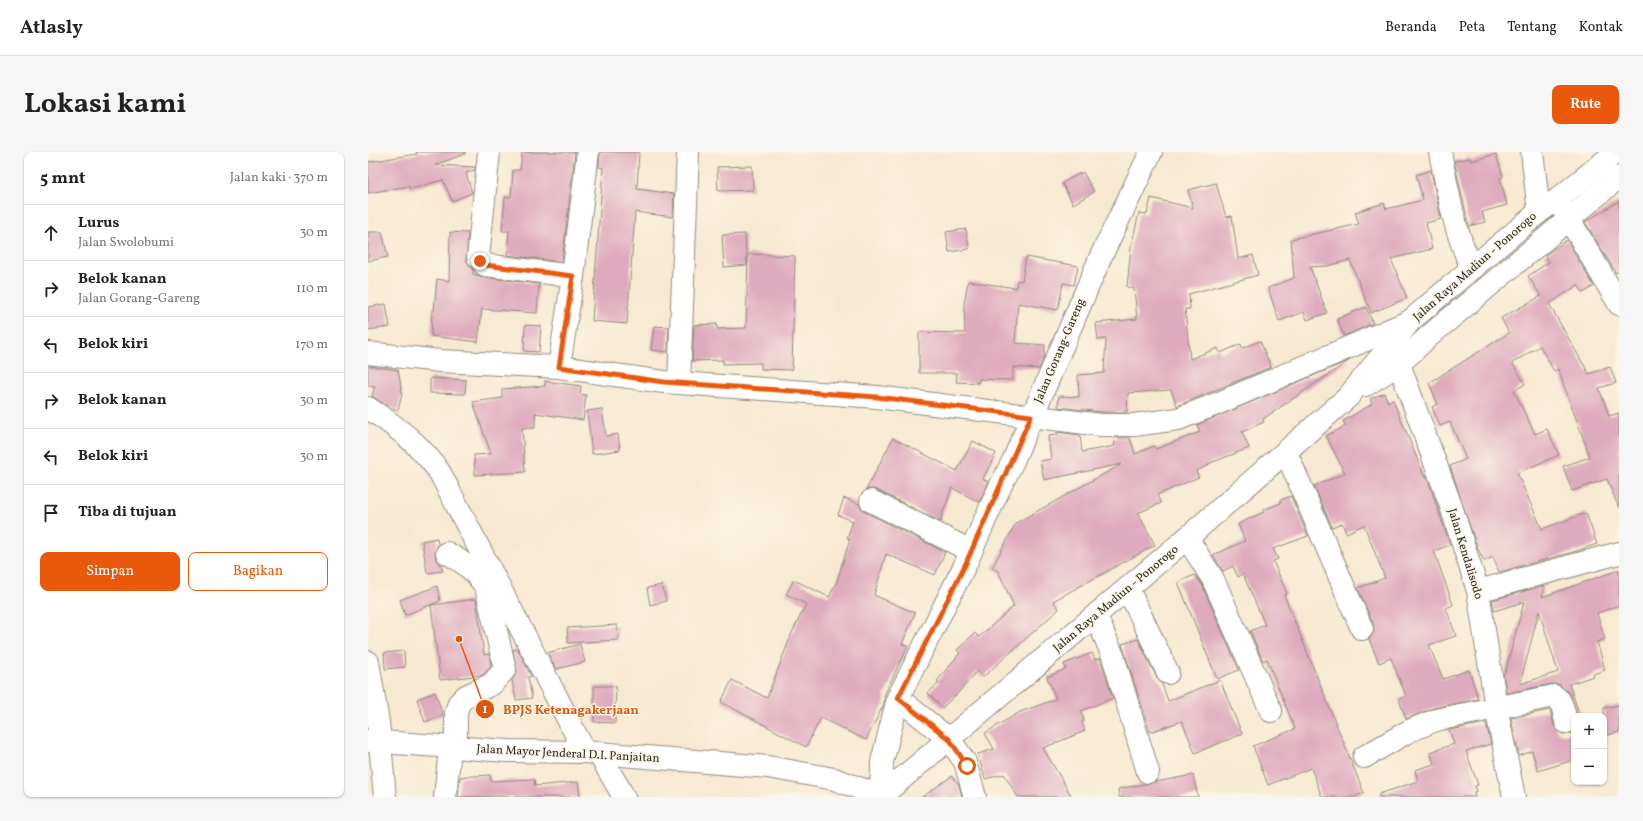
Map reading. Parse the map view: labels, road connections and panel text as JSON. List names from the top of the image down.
{
  "streets": {
    "main road": [
      "Jalan Raya Madiun - Ponorogo",
      "Jalan Gorang-Gareng",
      "Jalan Kendalisodo",
      "Jalan Mayor Jenderal D.I. Panjaitan"
    ]
  },
  "crossings": [
    ["Jalan Raya Madiun - Ponorogo", "Jalan Gorang-Gareng"],
    ["Jalan Raya Madiun - Ponorogo", "Jalan Kendalisodo"],
    ["Jalan Raya Madiun - Ponorogo", "Jalan Mayor Jenderal D.I. Panjaitan"],
    ["Jalan Gorang-Gareng", "Jalan Mayor Jenderal D.I. Panjaitan"]
  ],
  "places": ["BPJS Ketenagakerjaan"],
  "page": {
    "header": "Atlasly",
    "nav": [
      "Beranda",
      "Peta",
      "Tentang",
      "Kontak"
    ],
    "title": "Lokasi kami",
    "buttons": [
      "Rute",
      ["Simpan", "Bagikan"]
    ],
    "heading": ["5 mnt", "Jalan kaki · 370 m"],
    "list": [
      ["Lurus", "Jalan Swolobumi", "30 m"],
      ["Belok kanan", "Jalan Gorang-Gareng", "110 m"],
      ["Belok kiri", "170 m"],
      ["Belok kanan", "30 m"],
      ["Belok kiri", "30 m"],
      "Tiba di tujuan"
    ],
    "map_buttons": ["+", "−"]
  }
}
